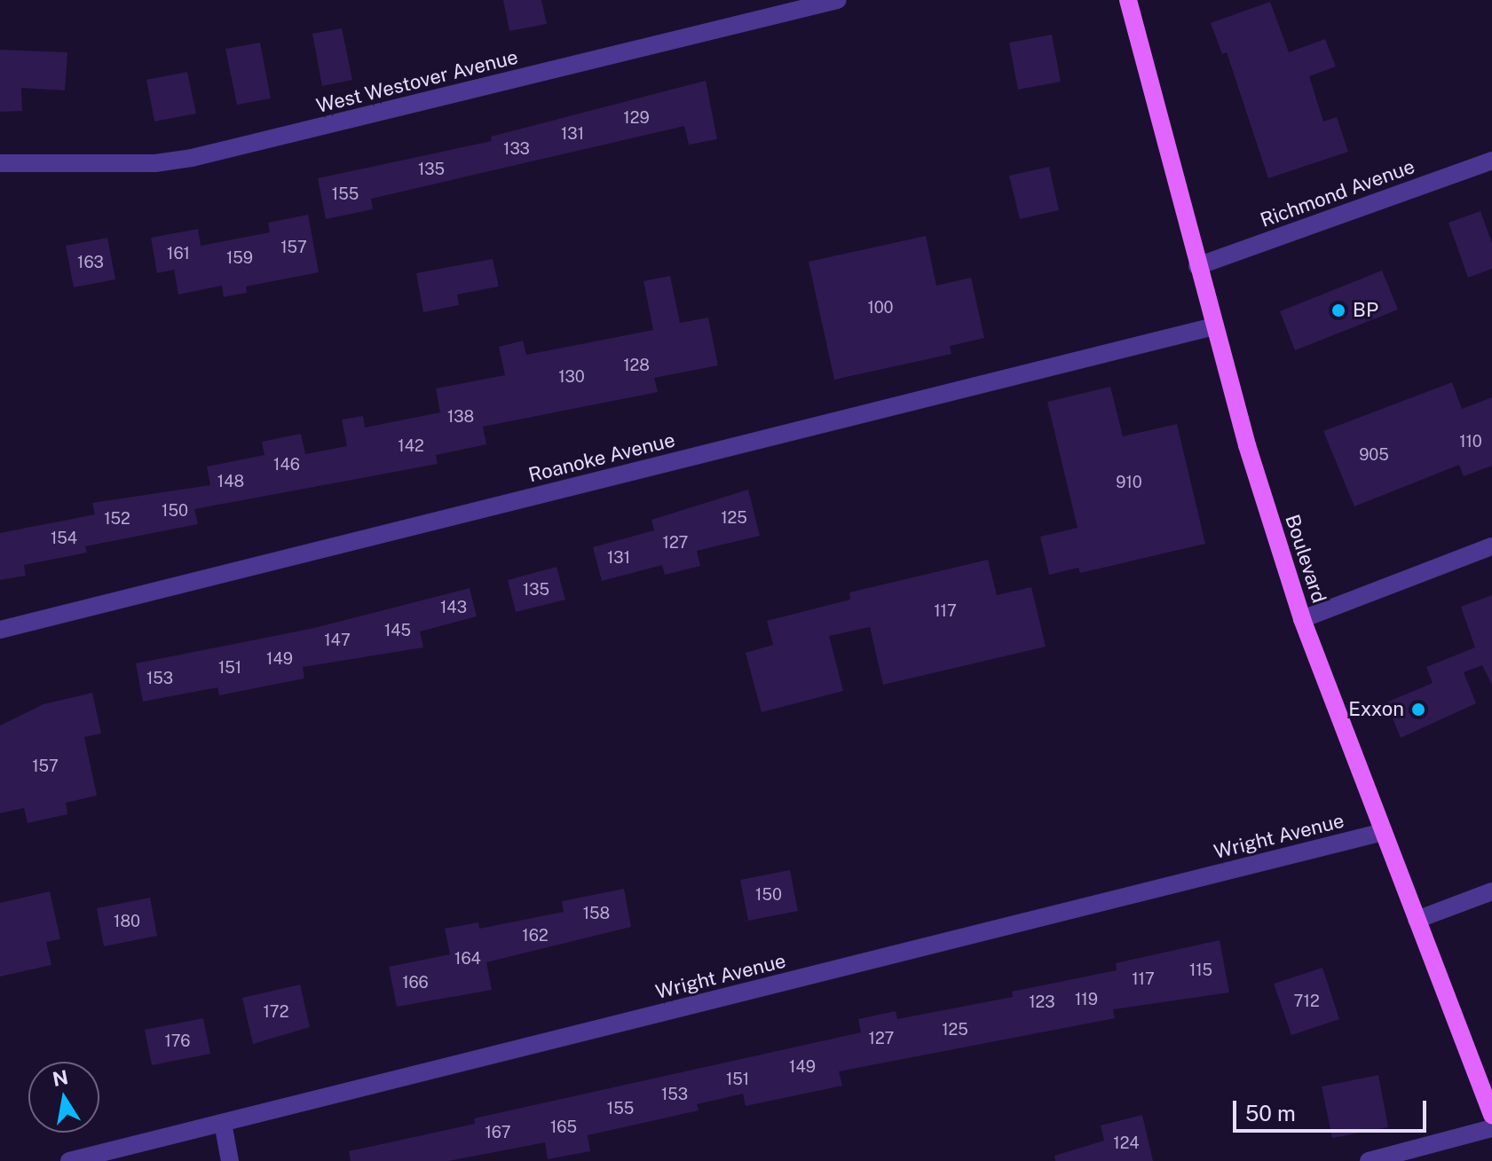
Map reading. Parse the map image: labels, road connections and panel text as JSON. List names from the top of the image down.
{
  "streets": {
    "main road": ["Boulevard"],
    "street": [
      "West Westover Avenue",
      "Richmond Avenue",
      "Roanoke Avenue",
      "Wright Avenue"
    ]
  },
  "crossings": [
    ["Richmond Avenue", "Boulevard"],
    ["Roanoke Avenue", "Boulevard"],
    ["Boulevard", "Wright Avenue"]
  ],
  "places": ["BP", "Exxon"],
  "house_numbers": [
    "129",
    "131",
    "133",
    "135",
    "155",
    "157",
    "161",
    "159",
    "163",
    "100",
    "128",
    "130",
    "138",
    "110",
    "142",
    "905",
    "146",
    "148",
    "910",
    "150",
    "125",
    "152",
    "154",
    "127",
    "131",
    "135",
    "143",
    "117",
    "145",
    "147",
    "149",
    "151",
    "153",
    "157",
    "150",
    "158",
    "180",
    "162",
    "164",
    "115",
    "117",
    "166",
    "119",
    "712",
    "123",
    "172",
    "125",
    "127",
    "176",
    "149",
    "151",
    "153",
    "155",
    "165",
    "167",
    "124"
  ],
  "scale_bar": "50 m",
  "north": "top"
}
